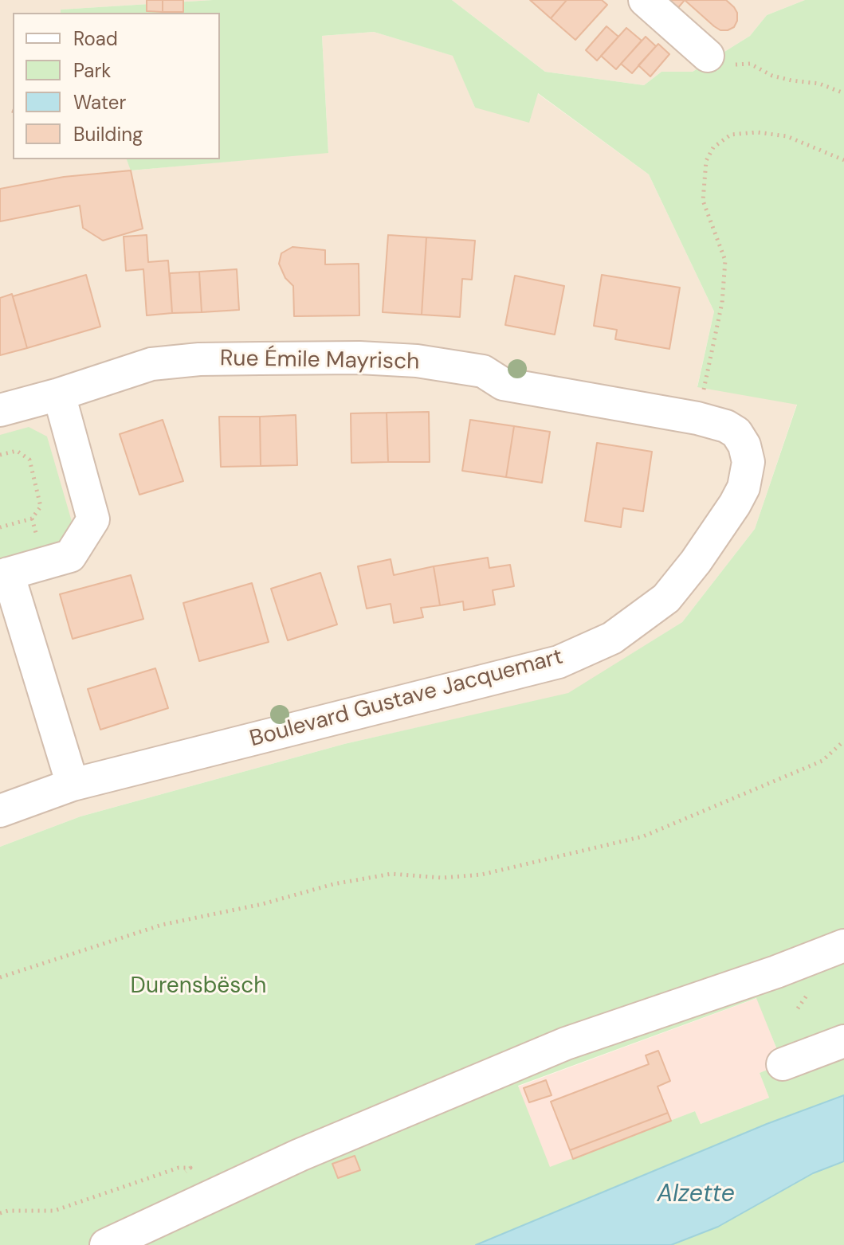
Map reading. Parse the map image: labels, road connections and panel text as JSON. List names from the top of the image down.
{
  "streets": {
    "street": ["Rue Émile Mayrisch", "Boulevard Gustave Jacquemart"]
  },
  "crossings": [
    ["Rue Émile Mayrisch", "Boulevard Gustave Jacquemart"]
  ],
  "water": ["Alzette"],
  "parks": ["Durensbësch"],
  "legend": [
    "Road",
    "Park",
    "Water",
    "Building"
  ]
}
